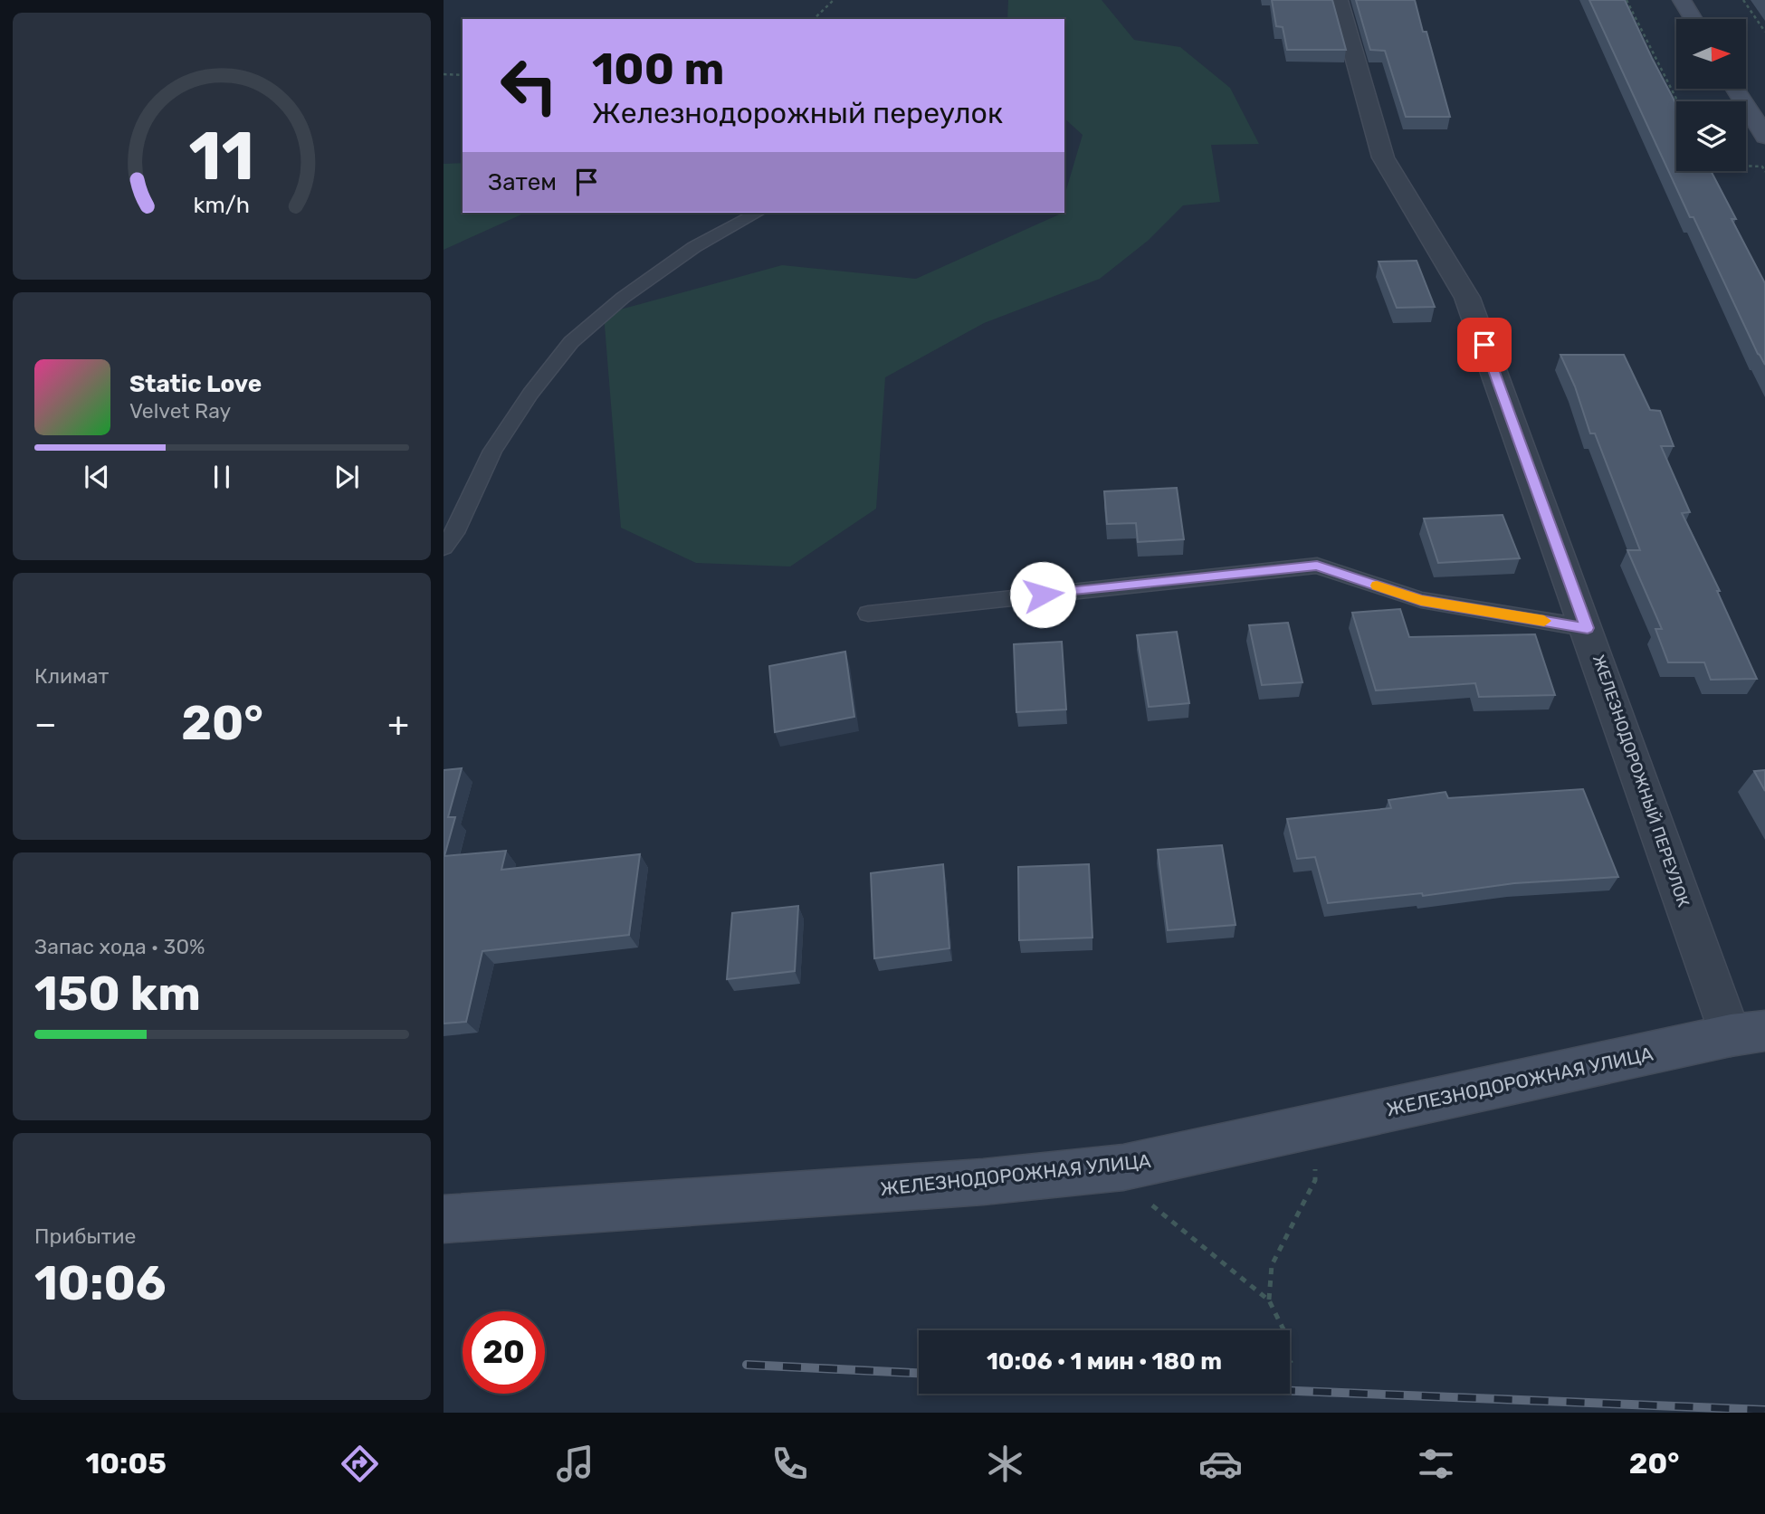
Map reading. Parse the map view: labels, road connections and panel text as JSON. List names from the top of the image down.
{
  "streets": {
    "street": ["ЖЕЛЕЗНОДОРОЖНЫЙ ПЕРЕУЛОК", "ЖЕЛЕЗНОДОРОЖНАЯ УЛИЦА"]
  },
  "crossings": [
    ["ЖЕЛЕЗНОДОРОЖНЫЙ ПЕРЕУЛОК", "ЖЕЛЕЗНОДОРОЖНАЯ УЛИЦА"]
  ],
  "north": "right",
  "page": {
    "turn": ["100 m", "Железнодорожный переулок"],
    "then": "Затем",
    "song": ["Static Love", "Velvet Ray"],
    "tile": [
      "Климат",
      ["Запас хода · 30%", "150 km"],
      ["Прибытие", "10:06"]
    ],
    "heat": ["−", "20°", "+"],
    "limit": "20",
    "trip": "10:06 · 1 мин · 180 m",
    "tabs": ["10:05", "20°"],
    "gauge": ["11", "km/h"]
  }
}
